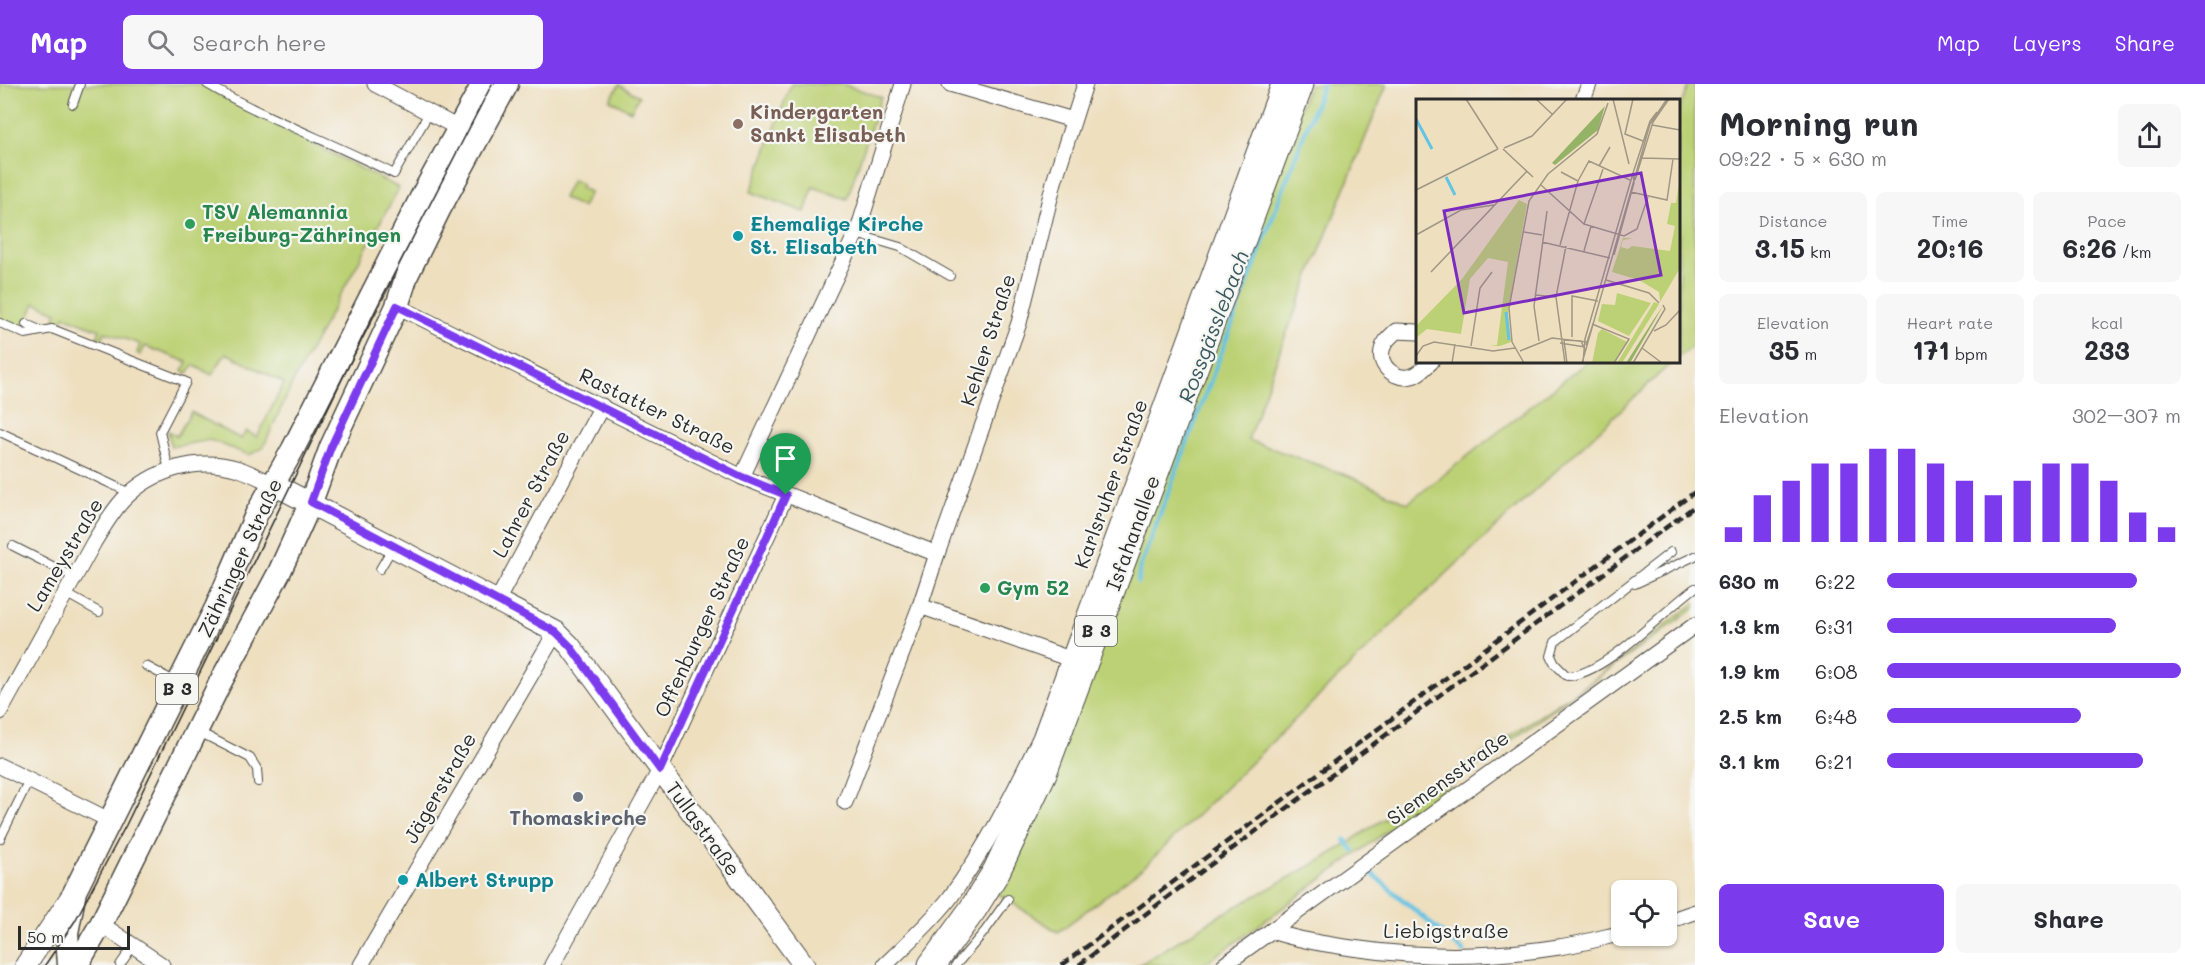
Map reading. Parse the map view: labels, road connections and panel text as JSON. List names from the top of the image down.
{
  "streets": {
    "highway": ["Isfahanallee", "B 3"],
    "main road": ["Zähringer Straße"],
    "street": [
      "Kehler Straße",
      "Rastatter Straße",
      "Karlsruher Straße",
      "Lahrer Straße",
      "Lameystraße",
      "Offenburger Straße",
      "Siemensstraße",
      "Jägerstraße",
      "Tullastraße",
      "Liebigstraße"
    ]
  },
  "crossings": [
    ["Kehler Straße", "Rastatter Straße"],
    ["Rastatter Straße", "Lahrer Straße"],
    ["Rastatter Straße", "Zähringer Straße"],
    ["Rastatter Straße", "Offenburger Straße"],
    ["Lahrer Straße", "Tullastraße"],
    ["Lameystraße", "Zähringer Straße"],
    ["Lameystraße", "Tullastraße"],
    ["Zähringer Straße", "B 3"],
    ["Zähringer Straße", "Tullastraße"],
    ["Offenburger Straße", "Tullastraße"],
    ["Siemensstraße", "Liebigstraße"],
    ["Jägerstraße", "Tullastraße"]
  ],
  "water": ["Rossgässlebach"],
  "places": [
    "Kindergarten Sankt Elisabeth",
    "TSV Alemannia Freiburg-Zähringen",
    "Ehemalige Kirche St. Elisabeth",
    "Gym 52",
    "Thomaskirche",
    "Albert Strupp"
  ],
  "scale_bar": "50 m",
  "page": {
    "header": "Map",
    "search": "Search here",
    "nav": ["Map", "Layers", "Share"],
    "heading": ["Morning run", "09:22 · 5 × 630 m"],
    "stats": [
      ["Distance", "3.15 km"],
      ["Time", "20:16"],
      ["Pace", "6:26 /km"],
      ["Elevation", "35 m"],
      ["Heart rate", "171 bpm"],
      ["kcal", "233"]
    ],
    "chart": ["Elevation", "302–307 m"],
    "list": [
      {
        "name": "630 m",
        "note": "6:22"
      },
      {
        "name": "1.3 km",
        "note": "6:31"
      },
      {
        "name": "1.9 km",
        "note": "6:08"
      },
      {
        "name": "2.5 km",
        "note": "6:48"
      },
      {
        "name": "3.1 km",
        "note": "6:21"
      }
    ],
    "buttons": ["Save", "Share"],
    "scale": "50 m"
  }
}
